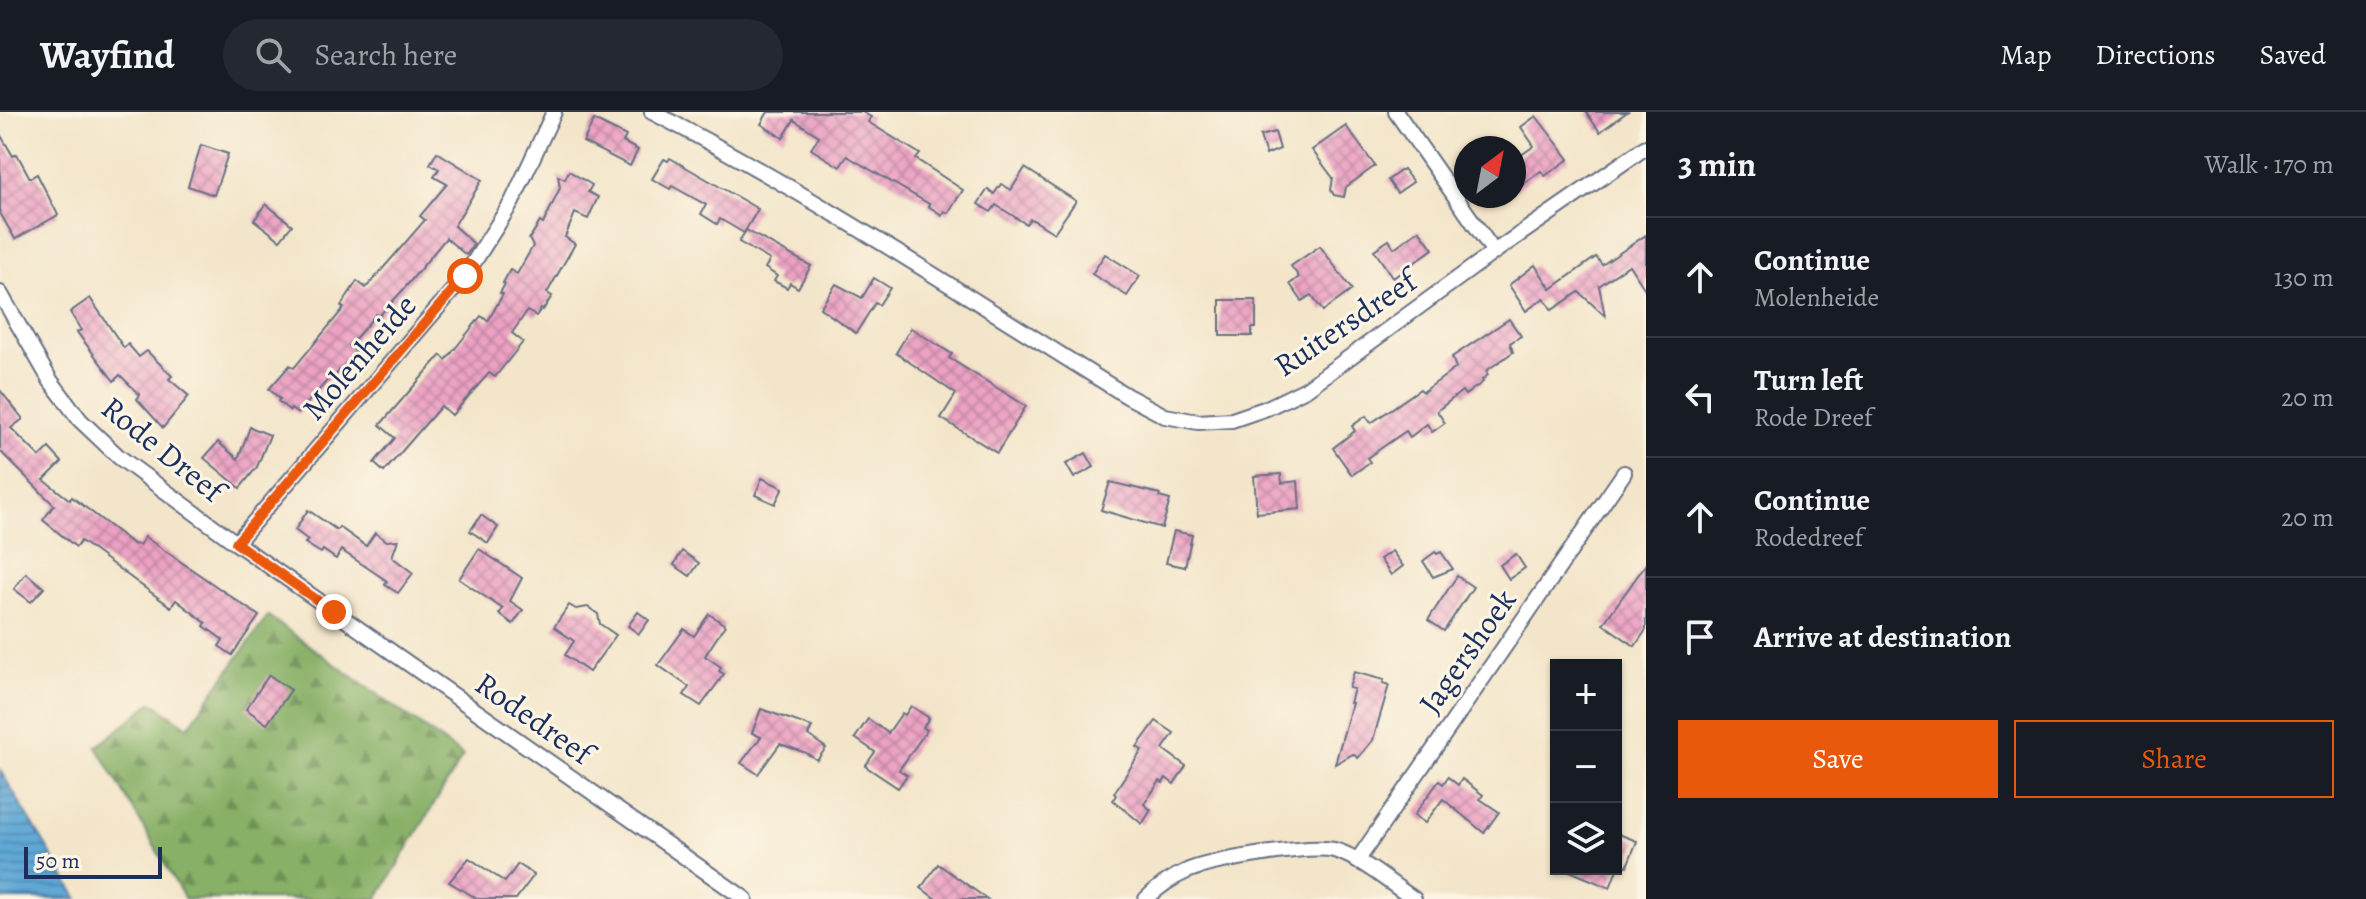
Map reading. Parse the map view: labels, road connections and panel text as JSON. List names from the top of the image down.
{
  "streets": {
    "street": [
      "Ruitersdreef",
      "Molenheide",
      "Rode Dreef",
      "Jagershoek",
      "Rodedreef"
    ]
  },
  "crossings": [
    ["Molenheide", "Rode Dreef"],
    ["Rode Dreef", "Rodedreef"]
  ],
  "scale_bar": "50 m",
  "north": "top right",
  "page": {
    "header": "Wayfind",
    "search": "Search here",
    "nav": ["Map", "Directions", "Saved"],
    "heading": ["3 min", "Walk · 170 m"],
    "list": [
      ["Continue", "Molenheide", "130 m"],
      ["Turn left", "Rode Dreef", "20 m"],
      ["Continue", "Rodedreef", "20 m"],
      "Arrive at destination"
    ],
    "map_buttons": ["+", "−"],
    "buttons": ["Save", "Share"],
    "scale": "50 m"
  }
}
